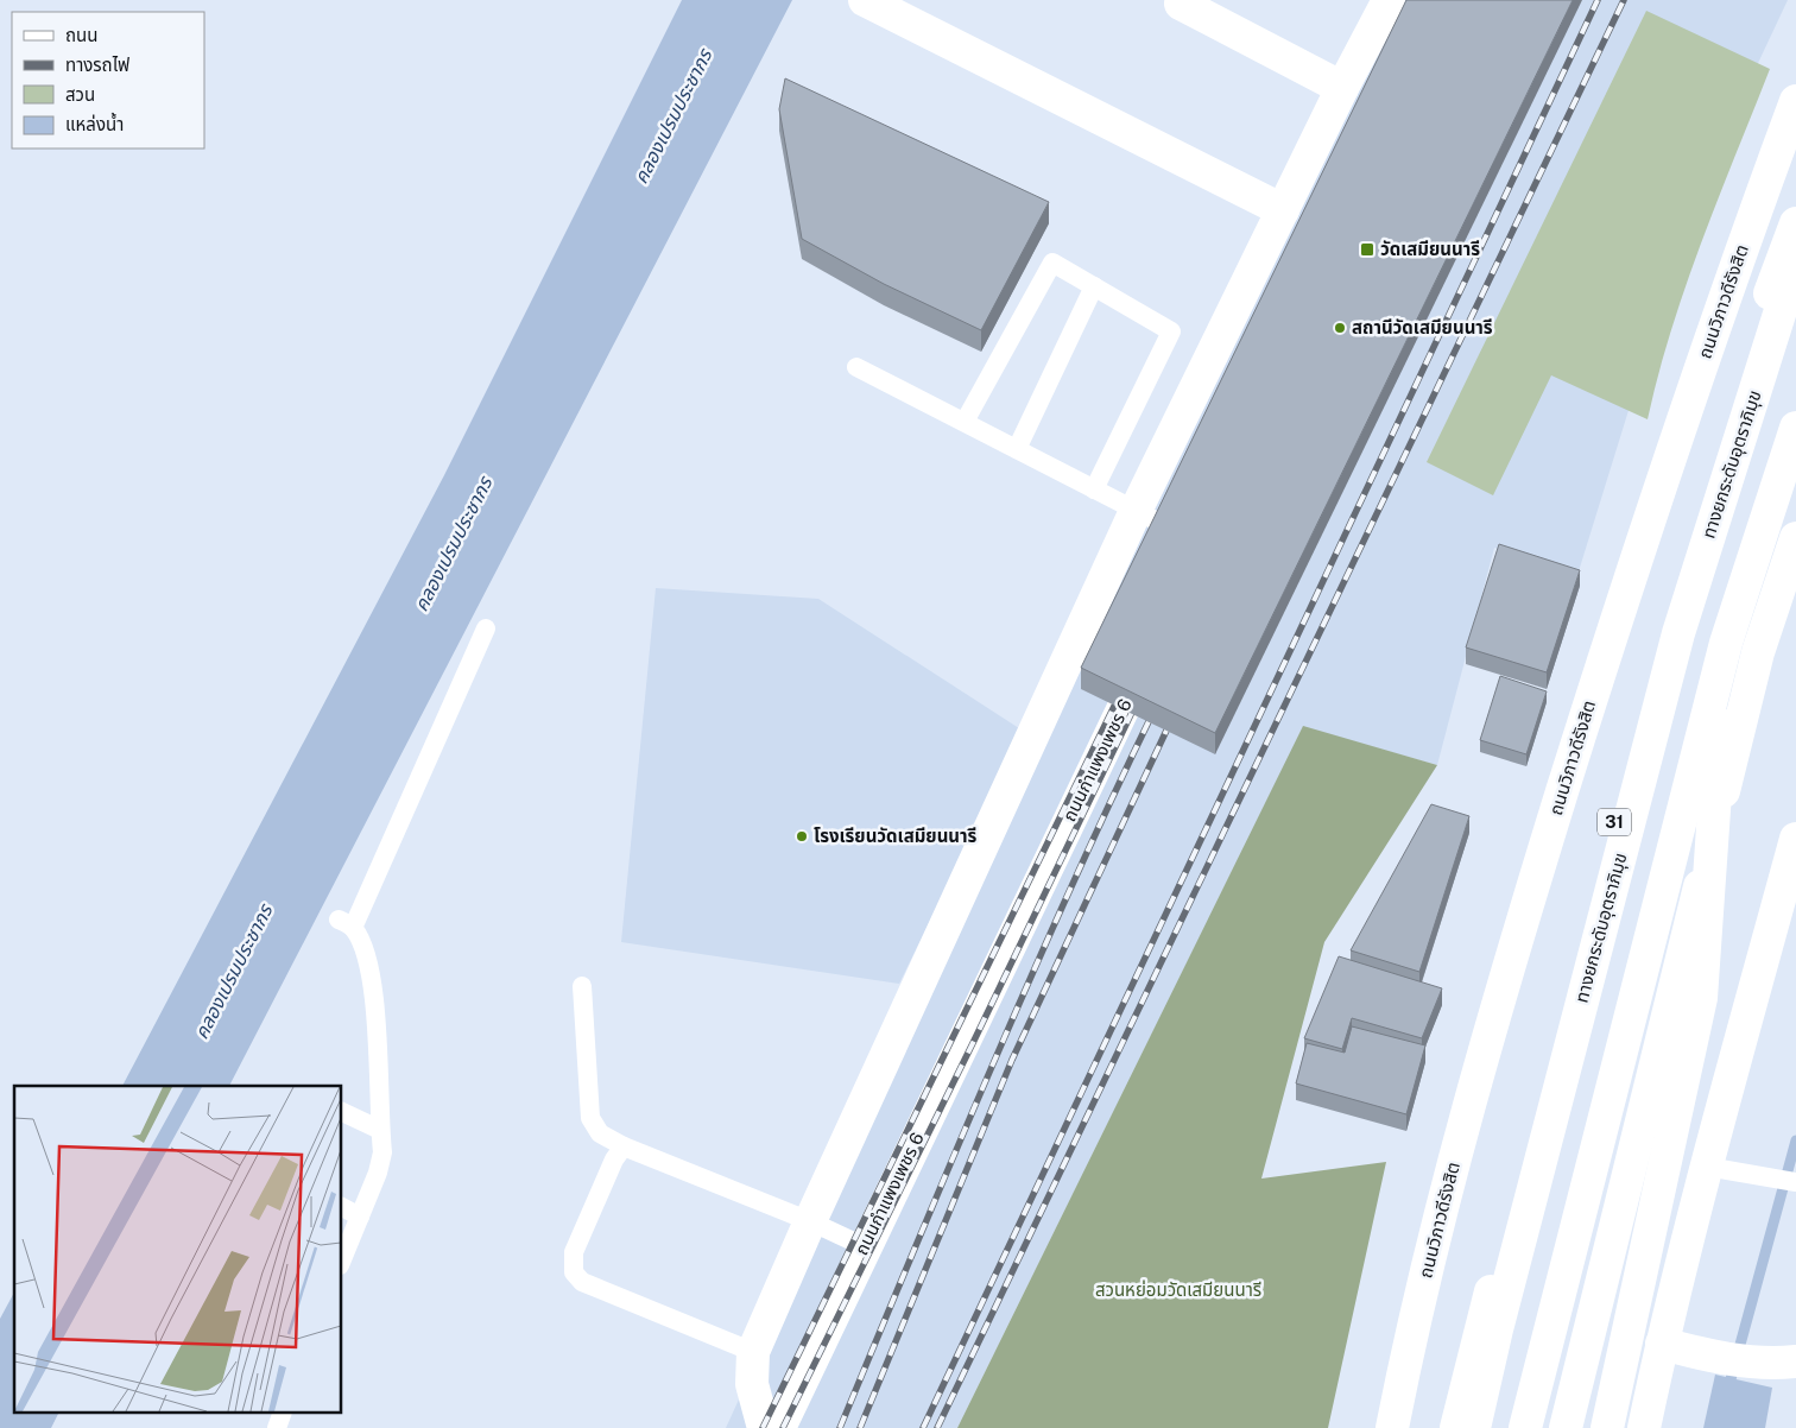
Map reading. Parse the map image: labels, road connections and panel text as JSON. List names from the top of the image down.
{
  "streets": {
    "main road": [
      "ถนนวิภาวดีรังสิต",
      "ทางยกระดับอุตราภิมุข",
      "ถนนกำแพงเพชร 6",
      "31"
    ]
  },
  "water": ["คลองเปรมประชากร"],
  "parks": ["สวนหย่อมวัดเสมียนนารี"],
  "places": {
    "transit": ["วัดเสมียนนารี"],
    "other": ["สถานีวัดเสมียนนารี", "โรงเรียนวัดเสมียนนารี"]
  },
  "legend": [
    "ถนน",
    "ทางรถไฟ",
    "สวน",
    "แหล่งน้ำ"
  ]
}
